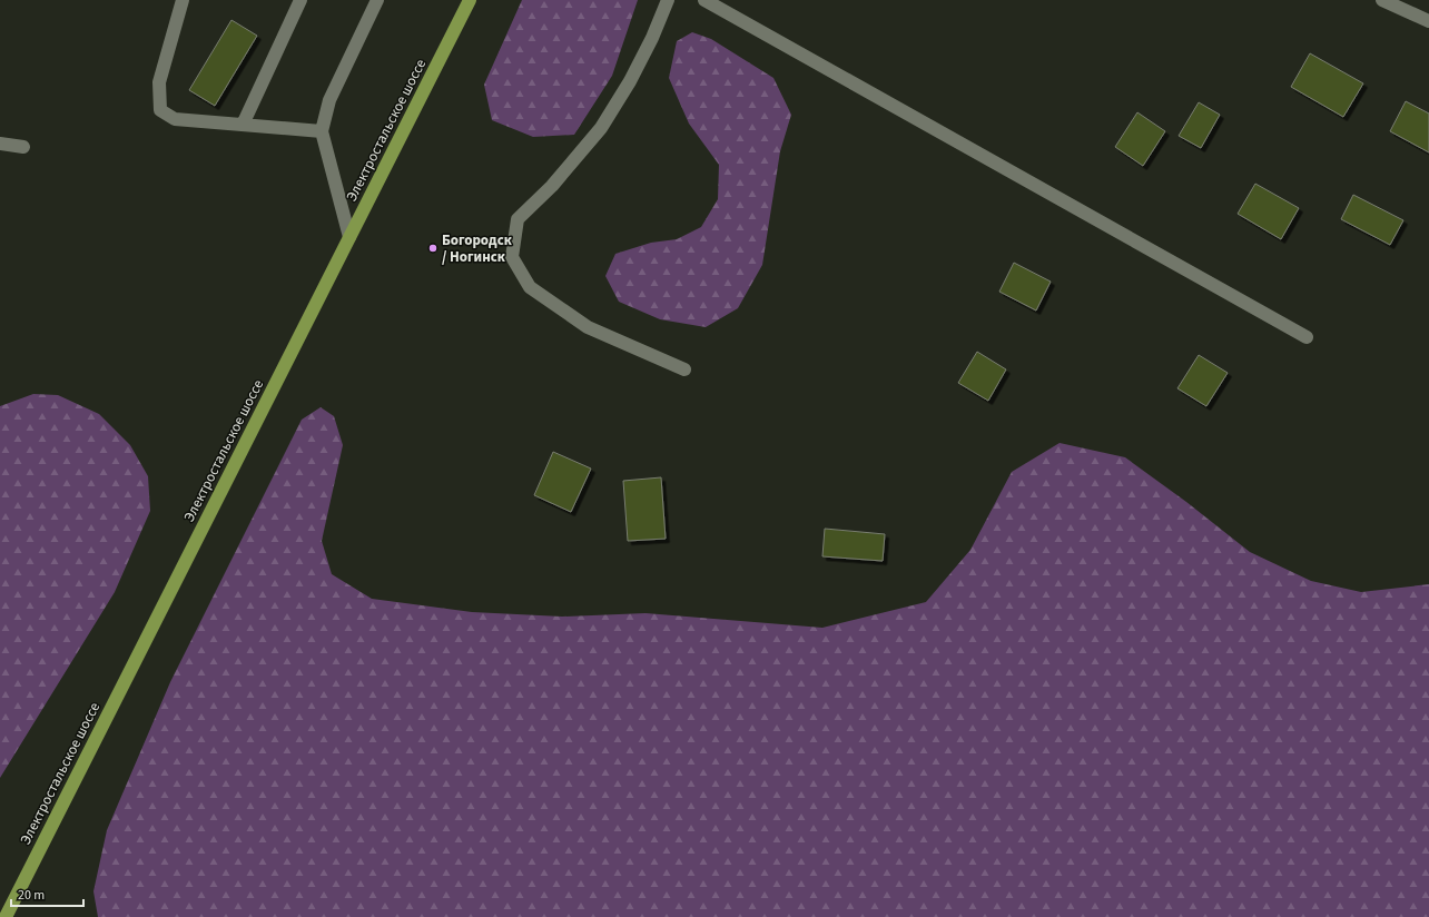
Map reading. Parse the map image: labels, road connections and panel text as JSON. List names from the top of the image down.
{
  "streets": {
    "main road": ["Электростальское шоссе"]
  },
  "places": ["Богородск / Ногинск"],
  "scale_bar": "20 m"
}
